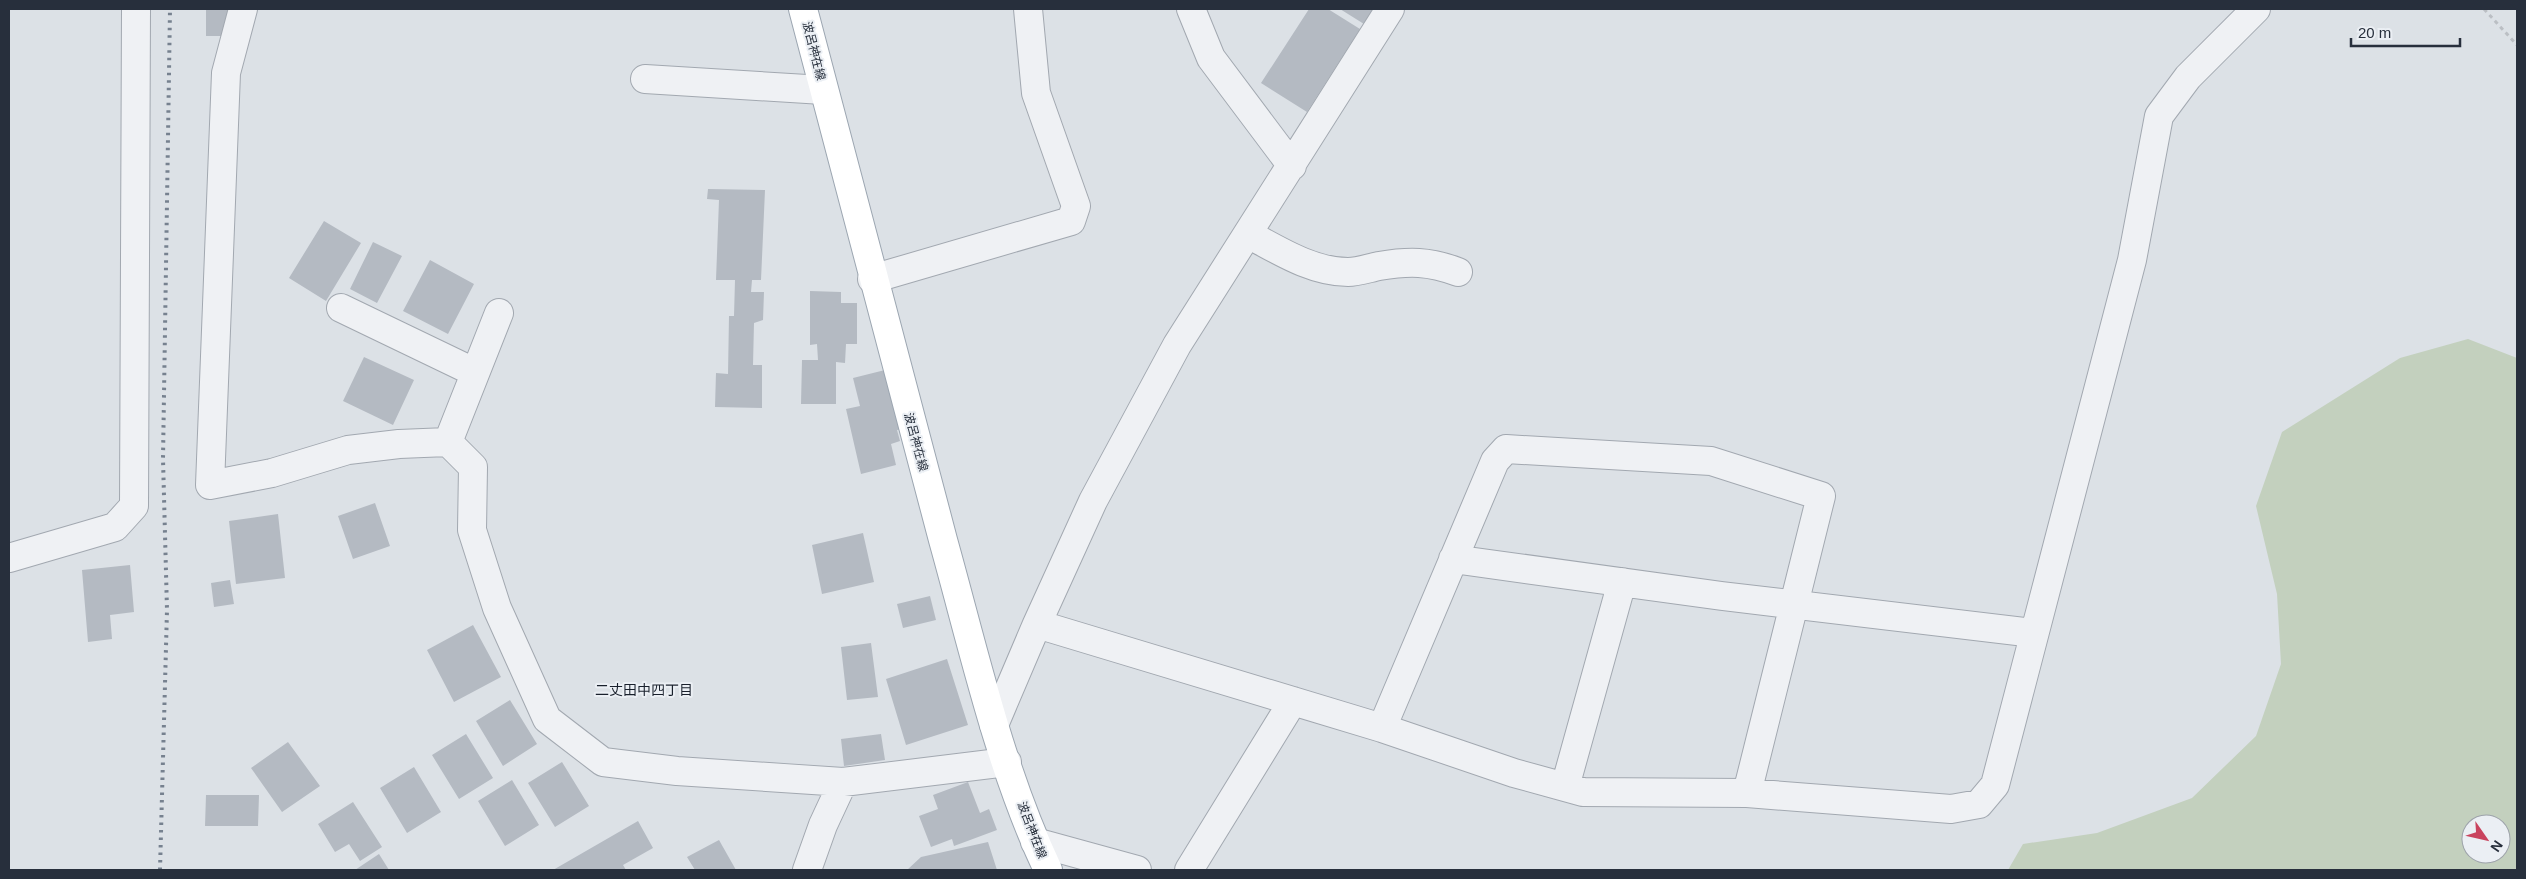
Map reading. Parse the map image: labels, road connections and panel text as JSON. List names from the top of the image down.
{
  "streets": {
    "main road": ["波呂神在線"]
  },
  "districts": ["二丈田中四丁目"],
  "scale_bar": "20 m",
  "north": "bottom right"
}
